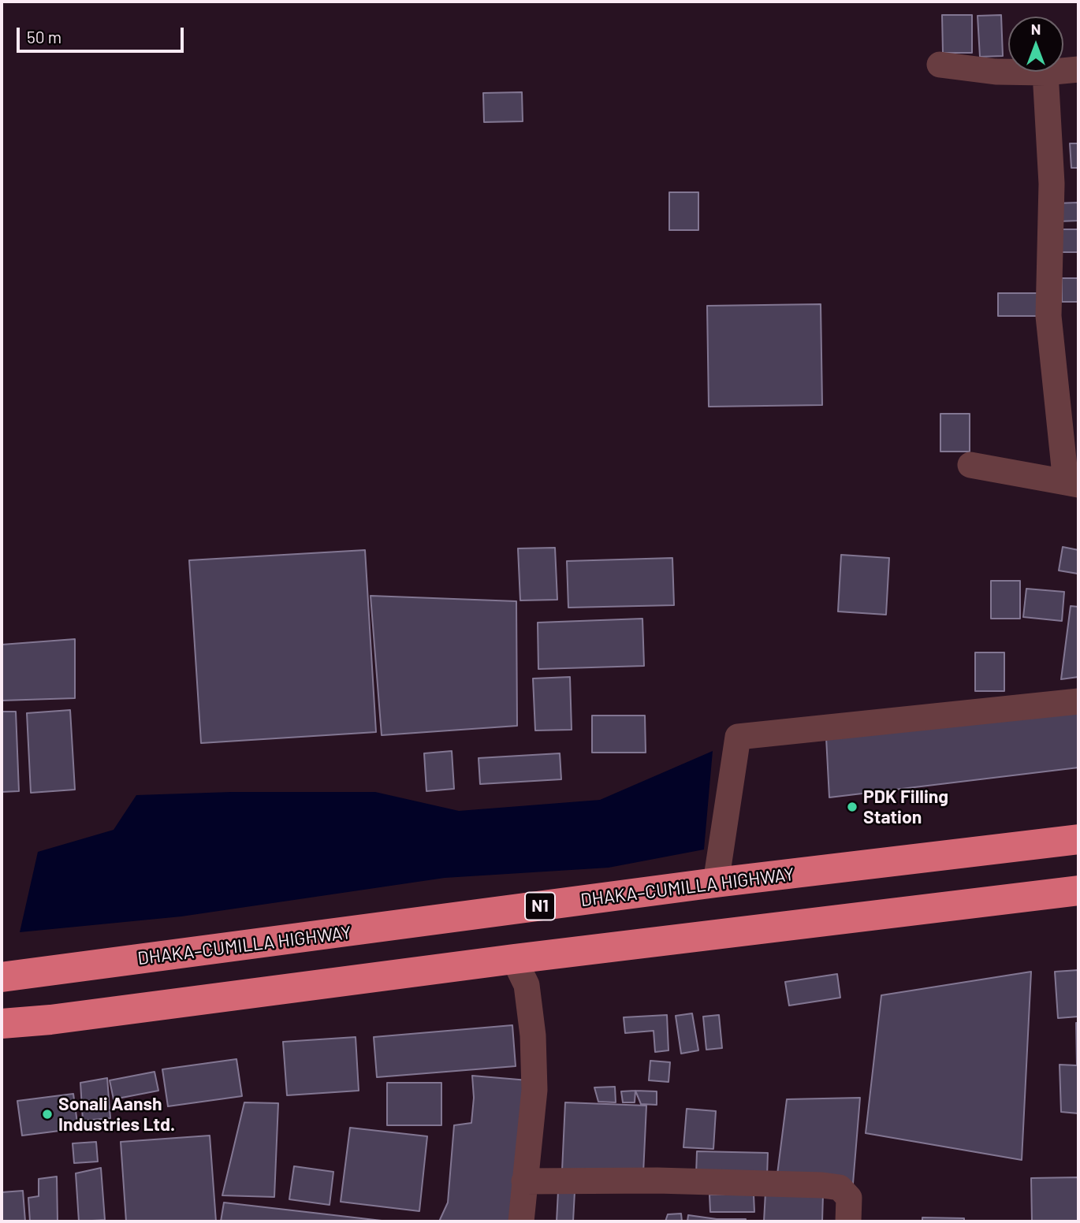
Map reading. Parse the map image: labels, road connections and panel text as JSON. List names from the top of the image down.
{
  "streets": {
    "highway": ["DHAKA–CUMILLA HIGHWAY", "N1"]
  },
  "places": ["PDK Filling Station", "Sonali Aansh Industries Ltd."],
  "scale_bar": "50 m",
  "north": "top"
}
